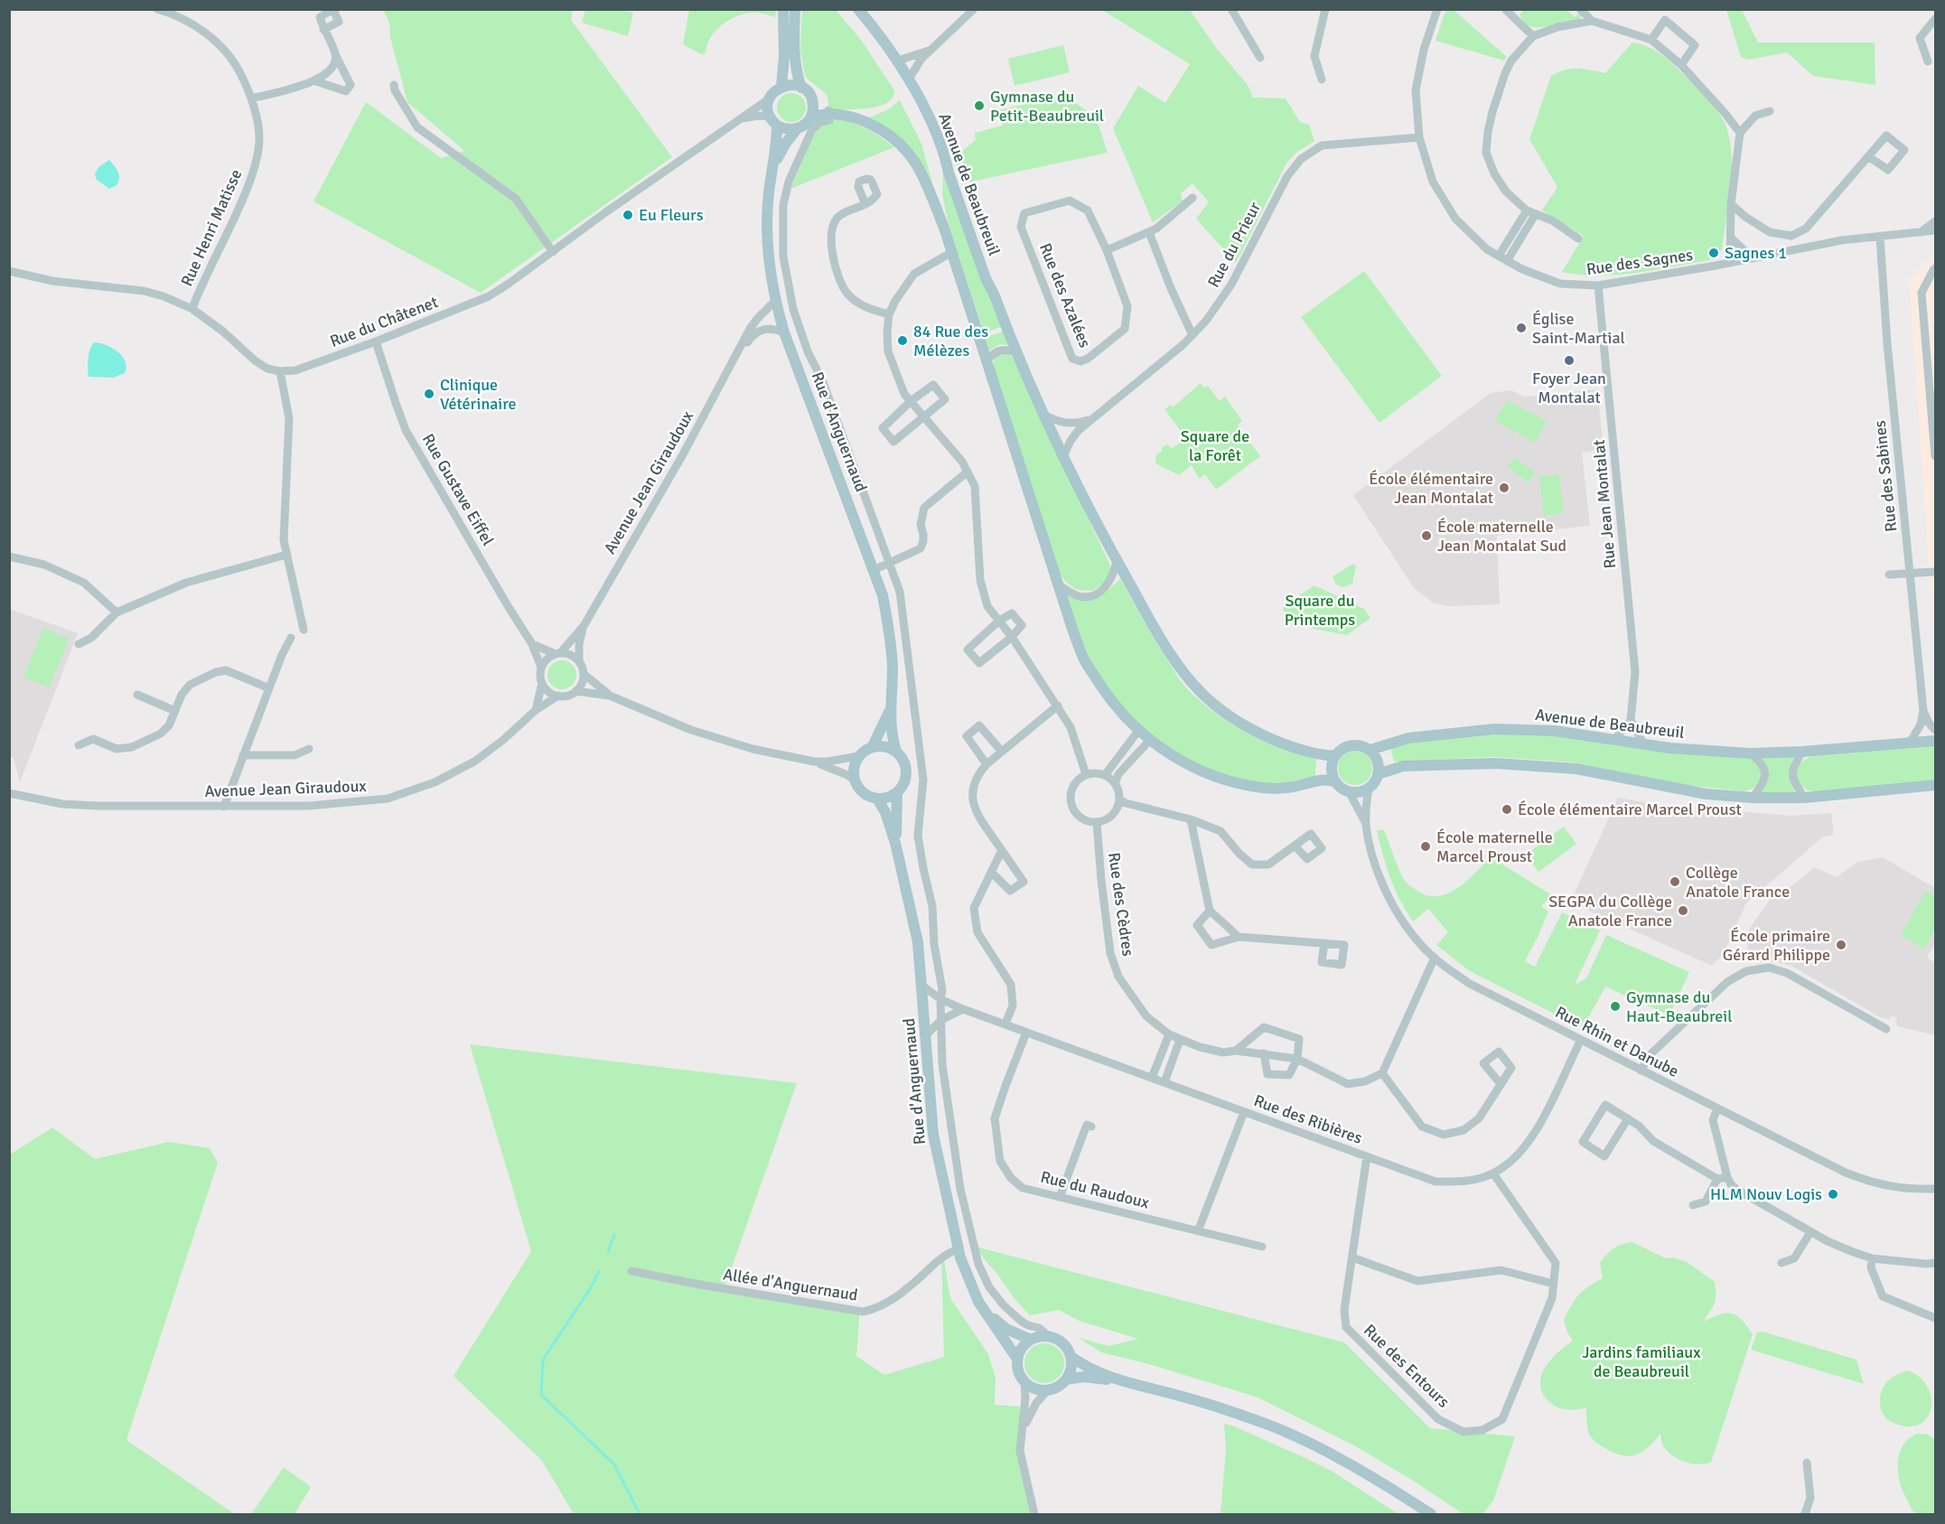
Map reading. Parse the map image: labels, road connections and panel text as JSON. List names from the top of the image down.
{
  "streets": {
    "main road": ["Avenue de Beaubreuil", "Rue d'Anguernaud"],
    "street": [
      "Rue Henri Matisse",
      "Rue du Prieur",
      "Rue des Sagnes",
      "Rue des Azalées",
      "Rue du Châtenet",
      "Rue des Sabines",
      "Avenue Jean Giraudoux",
      "Rue Gustave Eiffel",
      "Rue Jean Montalat",
      "Rue des Cèdres",
      "Rue Rhin et Danube",
      "Rue des Ribières",
      "Rue du Raudoux",
      "Allée d'Anguernaud",
      "Rue des Entours"
    ]
  },
  "crossings": [
    ["Avenue de Beaubreuil", "Rue du Prieur"],
    ["Avenue de Beaubreuil", "Rue des Sabines"],
    ["Avenue de Beaubreuil", "Rue Rhin et Danube"],
    ["Rue du Prieur", "Rue des Sagnes"],
    ["Rue des Sagnes", "Rue des Sabines"],
    ["Rue des Sagnes", "Rue Jean Montalat"],
    ["Rue du Châtenet", "Rue d'Anguernaud"],
    ["Rue du Châtenet", "Rue Gustave Eiffel"],
    ["Rue d'Anguernaud", "Avenue Jean Giraudoux"],
    ["Rue d'Anguernaud", "Rue des Ribières"],
    ["Rue d'Anguernaud", "Allée d'Anguernaud"],
    ["Avenue Jean Giraudoux", "Rue Gustave Eiffel"],
    ["Rue Rhin et Danube", "Rue des Ribières"],
    ["Rue des Ribières", "Rue du Raudoux"],
    ["Rue des Ribières", "Rue des Entours"]
  ],
  "parks": ["Square de la Forêt", "Square du Printemps", "Jardins familiaux de Beaubreuil"],
  "places": [
    "Gymnase du Petit-Beaubreuil",
    "Eu Fleurs",
    "Sagnes 1",
    "Église Saint-Martial",
    "84 Rue des Mélèzes",
    "Foyer Jean Montalat",
    "Clinique Vétérinaire",
    "École élémentaire Jean Montalat",
    "École maternelle Jean Montalat Sud",
    "École élémentaire Marcel Proust",
    "École maternelle Marcel Proust",
    "Collège Anatole France",
    "SEGPA du Collège Anatole France",
    "École primaire Gérard Philippe",
    "Gymnase du Haut-Beaubreil",
    "HLM Nouv Logis"
  ]
}
